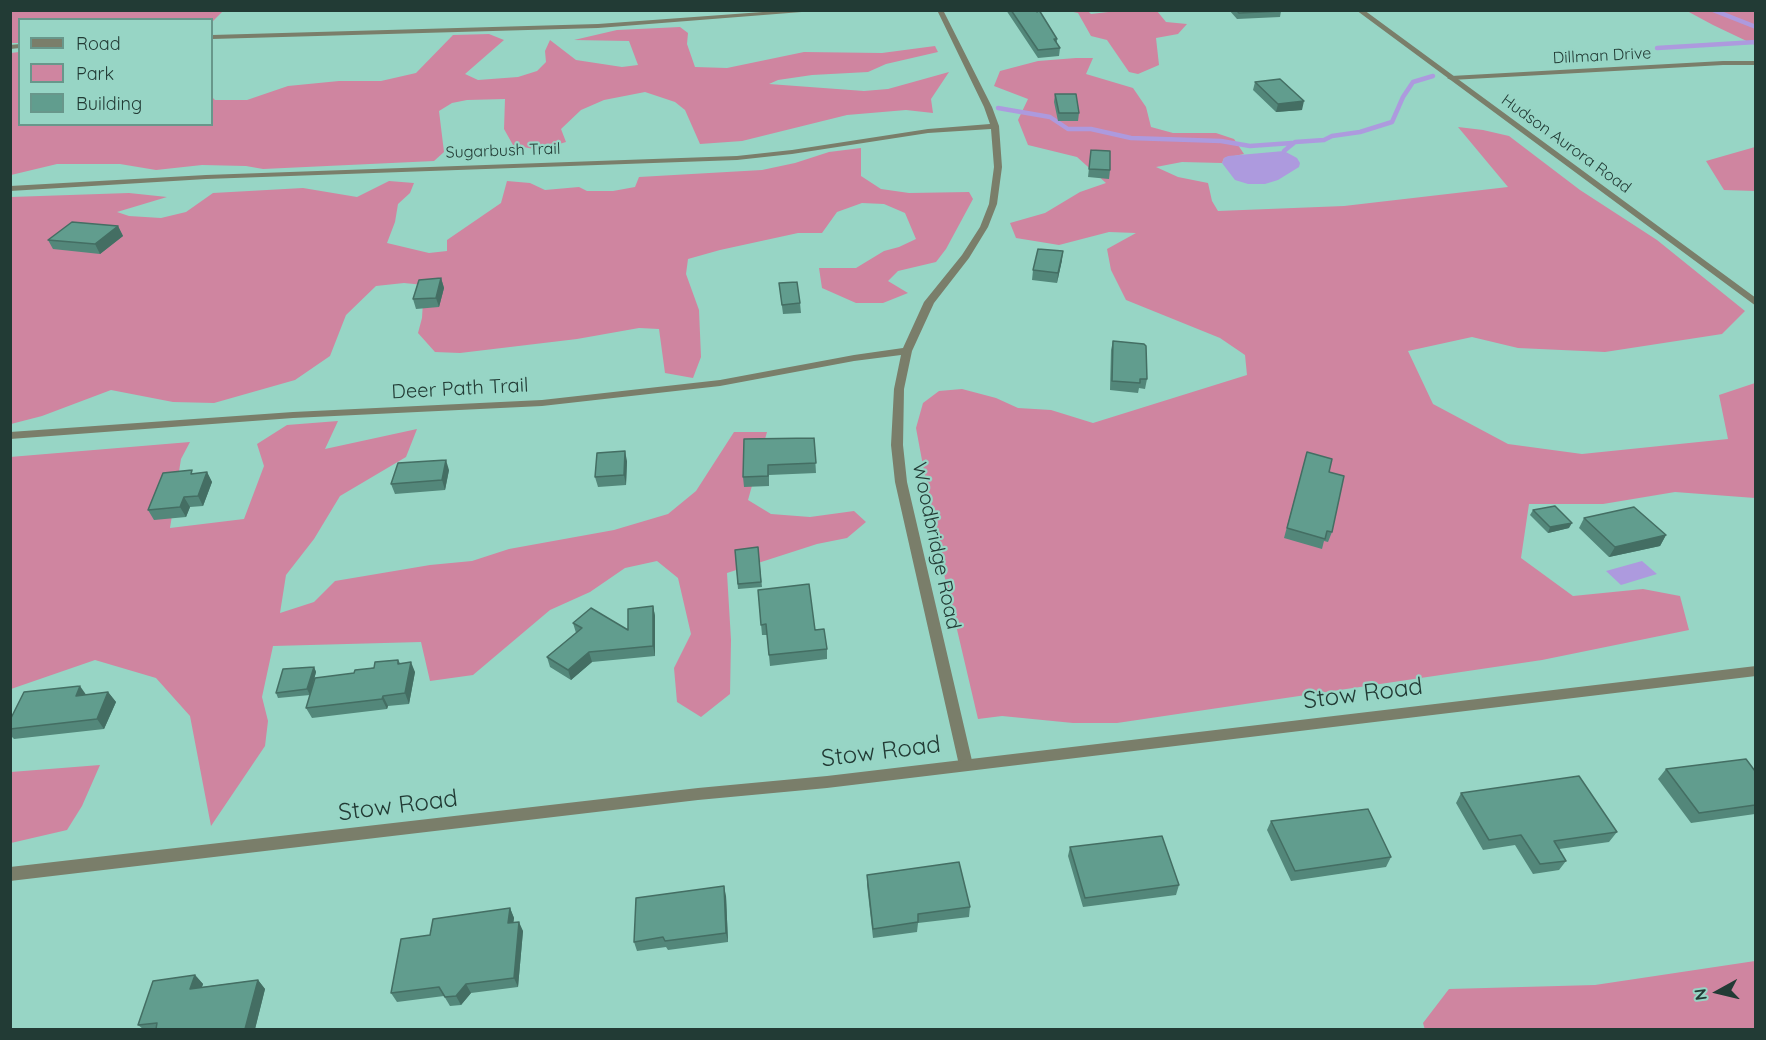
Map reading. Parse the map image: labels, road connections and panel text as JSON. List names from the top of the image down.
{
  "streets": {
    "street": [
      "Dillman Drive",
      "Hudson Aurora Road",
      "Sugarbush Trail",
      "Deer Path Trail",
      "Woodbridge Road",
      "Stow Road"
    ]
  },
  "crossings": [
    ["Dillman Drive", "Hudson Aurora Road"],
    ["Sugarbush Trail", "Woodbridge Road"],
    ["Deer Path Trail", "Woodbridge Road"],
    ["Woodbridge Road", "Stow Road"]
  ],
  "legend": ["Road", "Park", "Building"],
  "north": "left"
}
